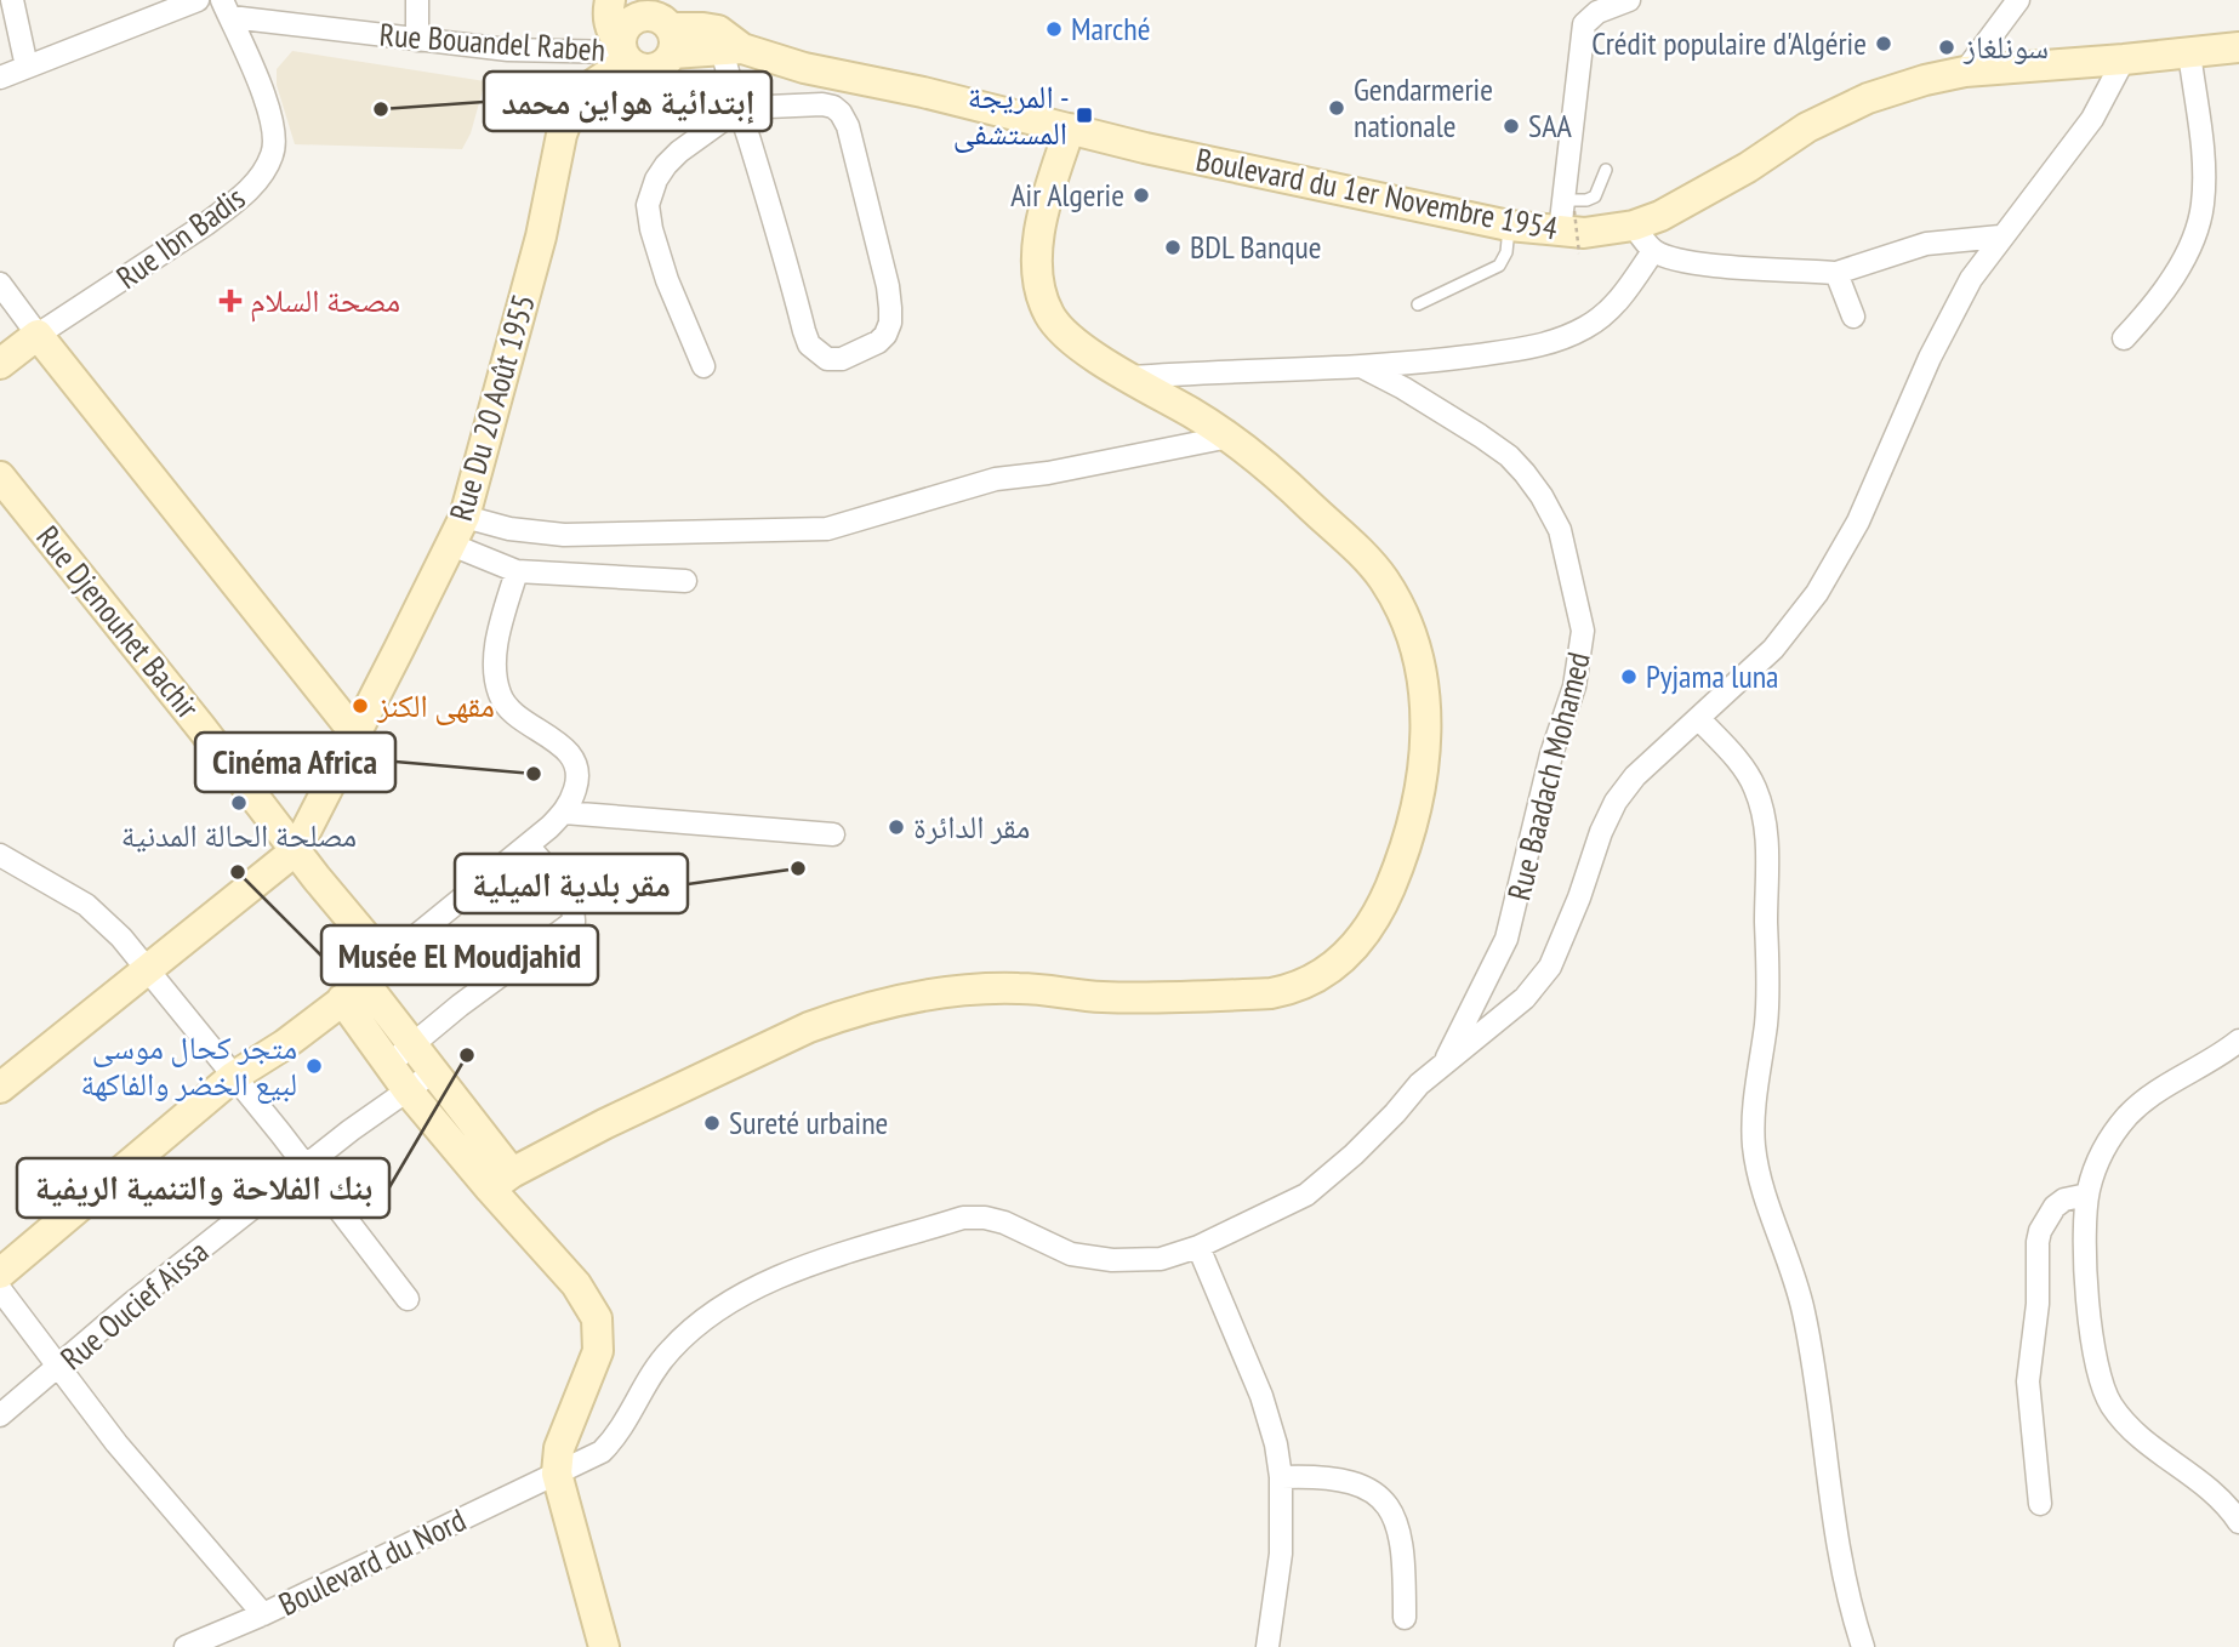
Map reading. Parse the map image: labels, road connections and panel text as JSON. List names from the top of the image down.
{
  "streets": {
    "main road": [
      "Boulevard du 1er Novembre 1954",
      "Rue Ibn Badis",
      "Rue Du 20 Août 1955",
      "Rue Djenouhet Bachir"
    ],
    "street": [
      "Rue Bouandel Rabeh",
      "Rue Baadach Mohamed",
      "Rue Oucief Aissa",
      "Boulevard du Nord"
    ]
  },
  "crossings": [
    ["Rue Bouandel Rabeh", "Rue Ibn Badis"],
    ["Rue Bouandel Rabeh", "Rue Du 20 Août 1955"],
    ["Boulevard du 1er Novembre 1954", "Rue Baadach Mohamed"],
    ["Rue Du 20 Août 1955", "Rue Djenouhet Bachir"],
    ["Rue Baadach Mohamed", "Boulevard du Nord"]
  ],
  "places": {
    "other": [
      "Marché",
      "Crédit populaire d'Algérie",
      "سونلغاز",
      "Gendarmerie nationale",
      "إبتدائية هواين محمد",
      "SAA",
      "Air Algerie",
      "BDL Banque",
      "Pyjama luna",
      "مقهى الكنز",
      "Cinéma Africa",
      "مصلحة الحالة المدنية",
      "مقر الدائرة",
      "مقر بلدية الميلية",
      "Musée El Moudjahid",
      "بنك الفلاحة والتنمية الريفية",
      "متجر كحال موسى لبيع الخضر والفاكهة",
      "Sureté urbaine"
    ],
    "transit": ["المريجة - المستشفى"],
    "health": ["مصحة السلام"]
  }
}
